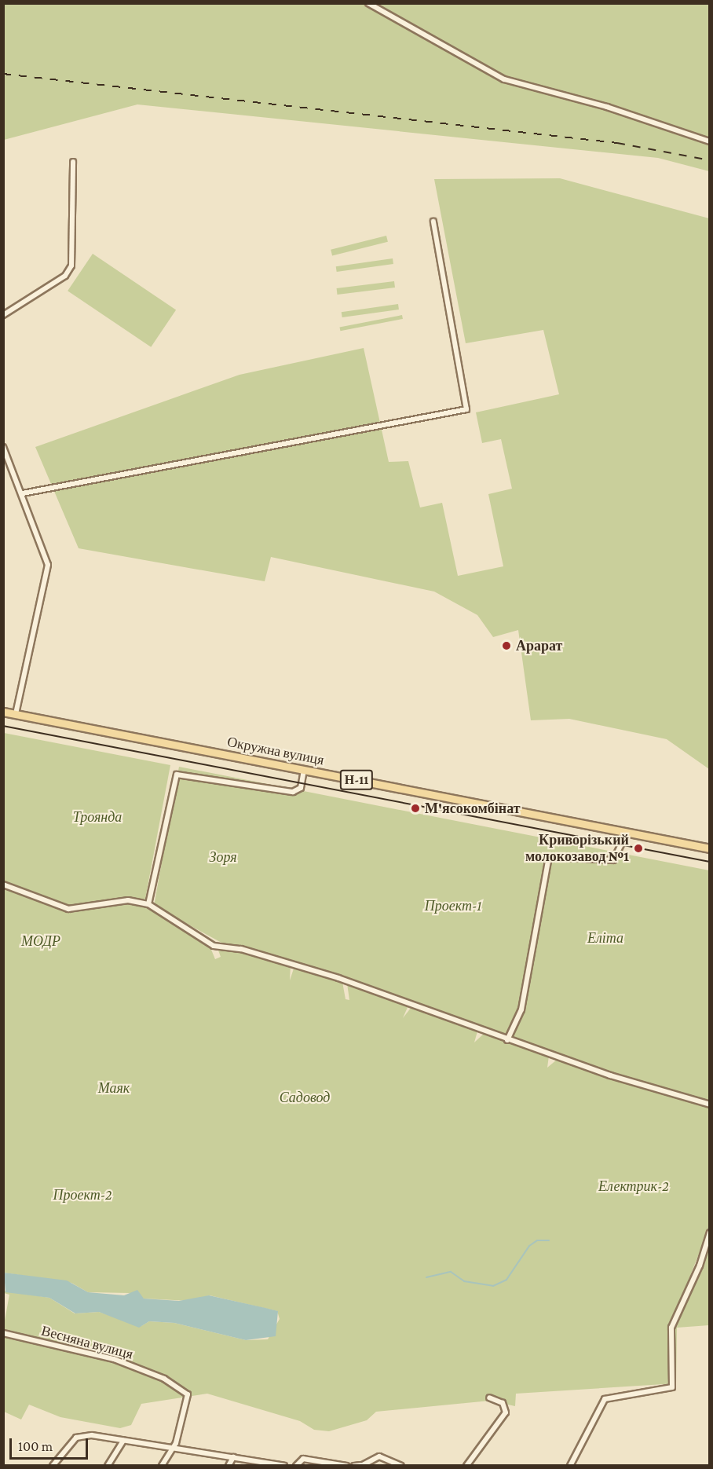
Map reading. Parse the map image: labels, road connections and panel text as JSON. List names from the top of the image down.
{
  "streets": {
    "main road": ["Окружна вулиця", "Н-11"],
    "street": ["Весняна вулиця"]
  },
  "parks": [
    "Троянда",
    "Зоря",
    "Проект-1",
    "Еліта",
    "МОДР",
    "Маяк",
    "Садовод",
    "Електрик-2",
    "Проект-2"
  ],
  "places": ["Арарат", "М'ясокомбінат", "Криворізький молокозавод №1"],
  "scale_bar": "100 m"
}
